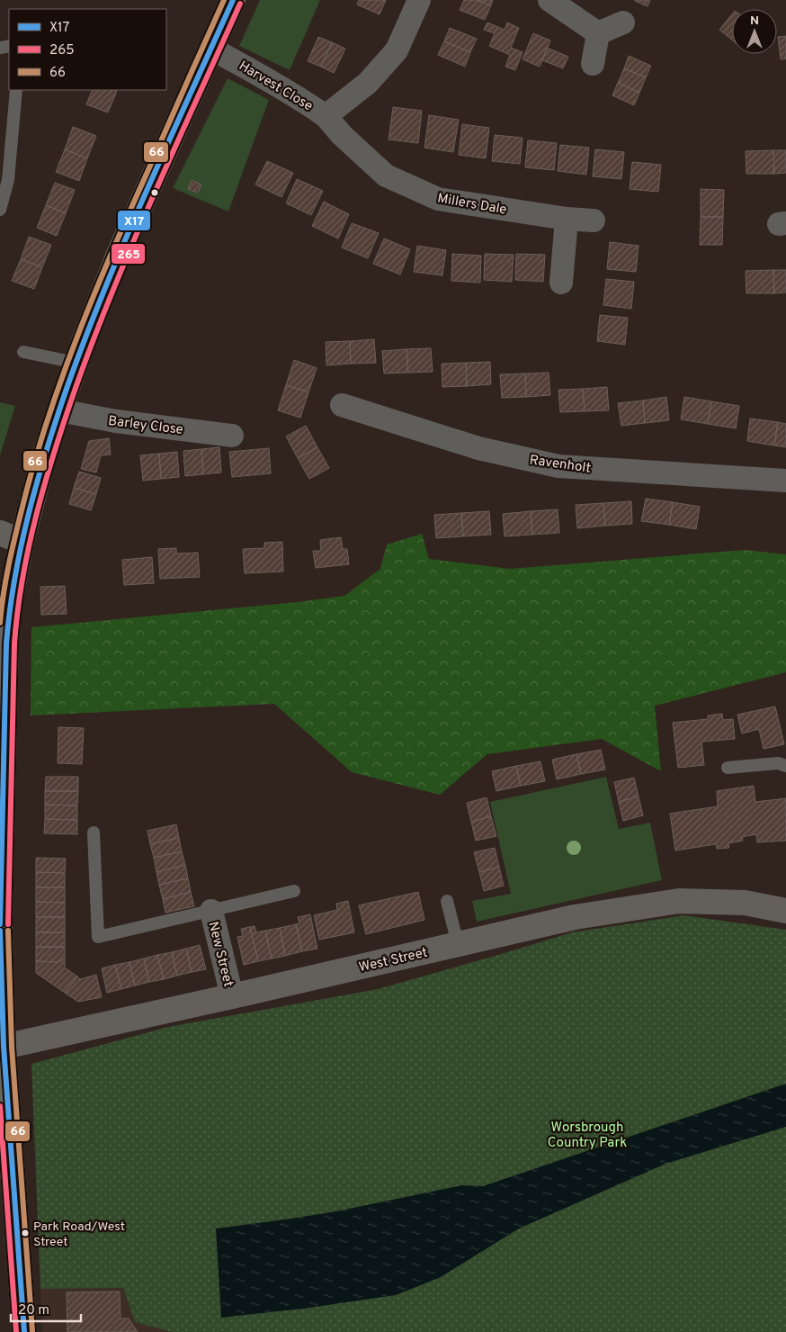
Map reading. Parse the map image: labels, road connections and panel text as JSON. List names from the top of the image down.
{
  "streets": {
    "main road": ["West Street"],
    "street": [
      "Harvest Close",
      "Millers Dale",
      "Barley Close",
      "Ravenholt",
      "New Street"
    ]
  },
  "crossings": [
    ["Harvest Close", "Millers Dale"],
    ["New Street", "West Street"]
  ],
  "parks": ["Worsbrough Country Park"],
  "places": ["Park Road/West Street"],
  "lines": ["transit line X17", "transit line 66", "transit line 265"],
  "legend": ["X17", "265", "66"],
  "scale_bar": "20 m",
  "north": "top"
}
